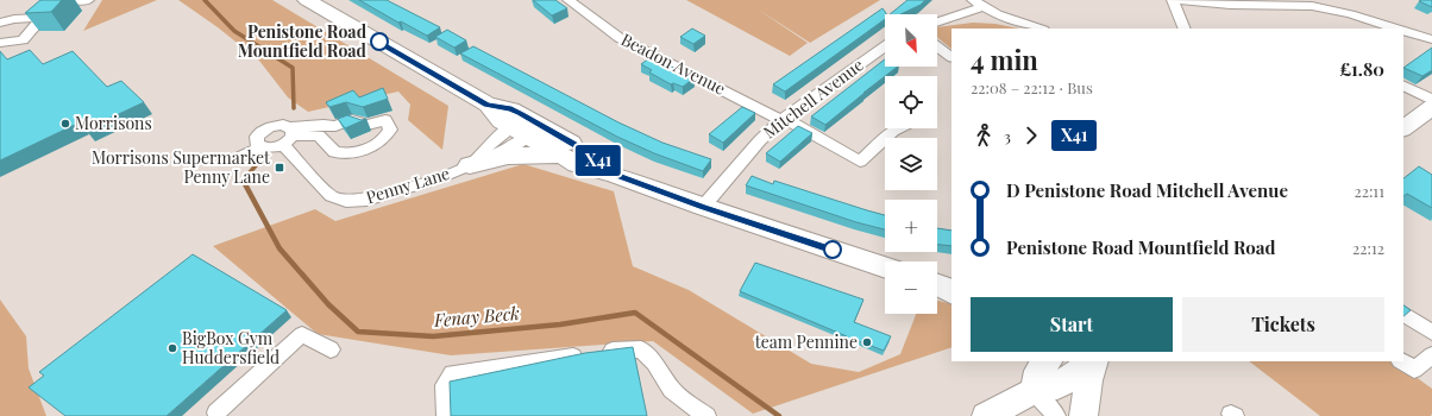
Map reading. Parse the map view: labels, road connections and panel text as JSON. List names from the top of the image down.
{
  "streets": {
    "street": ["Beadon Avenue", "Mitchell Avenue", "Penny Lane"]
  },
  "crossings": [
    ["Beadon Avenue", "Mitchell Avenue"]
  ],
  "water": ["Fenay Beck"],
  "places": {
    "other": [
      "Penistone Road Mountfield Road",
      "Morrisons",
      "team Pennine",
      "BigBox Gym Huddersfield"
    ],
    "transit": ["Morrisons Supermarket Penny Lane"]
  },
  "lines": ["bus line X41"],
  "north": "bottom right",
  "page": {
    "on_map": "X41",
    "map_buttons": ["+", "−"],
    "heading": ["4 min", "22:08 – 22:12 · Bus", "£1.80"],
    "legs": ["3", "X41"],
    "list": [
      {
        "name": "D Penistone Road Mitchell Avenue",
        "value": "22:11"
      },
      {
        "name": "Penistone Road Mountfield Road",
        "value": "22:12"
      }
    ],
    "buttons": ["Start", "Tickets"]
  }
}
